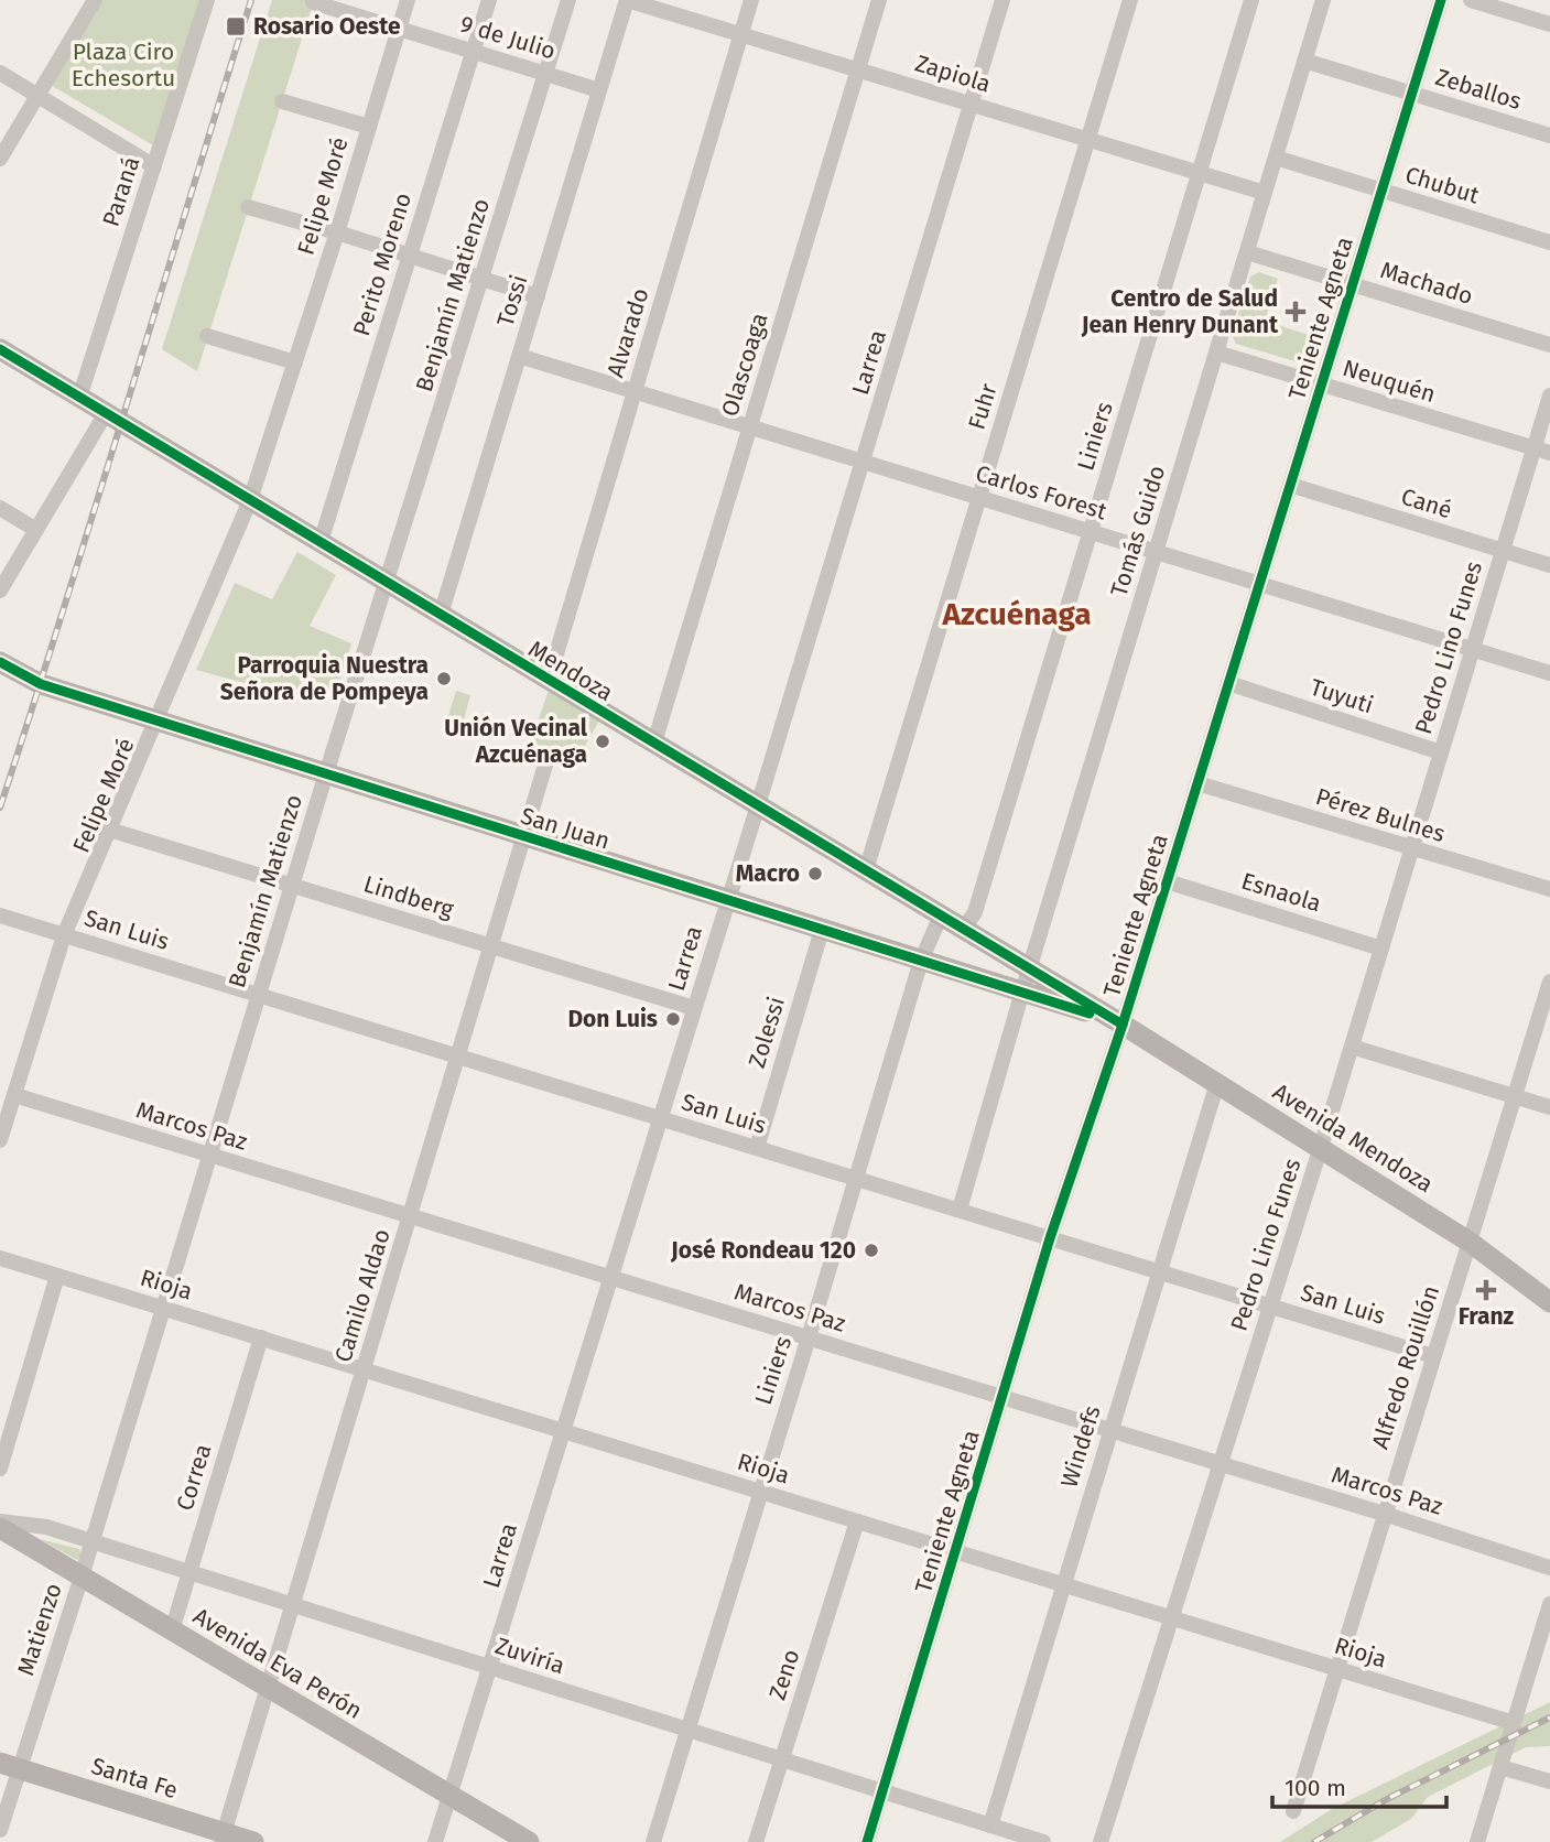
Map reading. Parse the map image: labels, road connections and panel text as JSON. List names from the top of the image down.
{
  "streets": {
    "main road": [
      "Mendoza",
      "San Juan",
      "Avenida Mendoza",
      "Avenida Eva Perón",
      "Santa Fe"
    ],
    "street": [
      "9 de Julio",
      "Zapiola",
      "Zeballos",
      "Chubut",
      "Paraná",
      "Felipe Moré",
      "Perito Moreno",
      "Machado",
      "Benjamín Matienzo",
      "Tossi",
      "Teniente Agneta",
      "Alvarado",
      "Larrea",
      "Olascoaga",
      "Neuquén",
      "Fuhr",
      "Liniers",
      "Carlos Forest",
      "Cané",
      "Tomás Guido",
      "Pedro Lino Funes",
      "Tuyuti",
      "Pérez Bulnes",
      "Esnaola",
      "Lindberg",
      "San Luis",
      "Zolessi",
      "Marcos Paz",
      "Rioja",
      "Camilo Aldao",
      "Alfredo Rouillón",
      "Windefs",
      "Correa",
      "Matienzo",
      "Zuviría",
      "Zeno"
    ]
  },
  "crossings": [
    ["9 de Julio", "Felipe Moré"],
    ["9 de Julio", "Perito Moreno"],
    ["9 de Julio", "Benjamín Matienzo"],
    ["9 de Julio", "Tossi"],
    ["Zapiola", "Tossi"],
    ["Zapiola", "Alvarado"],
    ["Zapiola", "Larrea"],
    ["Zapiola", "Olascoaga"],
    ["Zapiola", "Fuhr"],
    ["Zapiola", "Liniers"],
    ["Zapiola", "Tomás Guido"],
    ["Zeballos", "Teniente Agneta"],
    ["Zeballos", "Tomás Guido"],
    ["Chubut", "Teniente Agneta"],
    ["Chubut", "Tomás Guido"],
    ["Paraná", "Mendoza"],
    ["Felipe Moré", "Mendoza"],
    ["Felipe Moré", "San Juan"],
    ["Felipe Moré", "Lindberg"],
    ["Felipe Moré", "San Luis"],
    ["Felipe Moré", "Marcos Paz"],
    ["Perito Moreno", "Mendoza"],
    ["Machado", "Teniente Agneta"],
    ["Machado", "Tomás Guido"],
    ["Benjamín Matienzo", "Mendoza"],
    ["Benjamín Matienzo", "San Juan"],
    ["Benjamín Matienzo", "Lindberg"],
    ["Benjamín Matienzo", "San Luis"],
    ["Benjamín Matienzo", "Marcos Paz"],
    ["Benjamín Matienzo", "Rioja"],
    ["Benjamín Matienzo", "Matienzo"],
    ["Benjamín Matienzo", "Zuviría"],
    ["Benjamín Matienzo", "Avenida Eva Perón"],
    ["Tossi", "Carlos Forest"],
    ["Tossi", "Mendoza"],
    ["Teniente Agneta", "Neuquén"],
    ["Teniente Agneta", "Carlos Forest"],
    ["Teniente Agneta", "Cané"],
    ["Teniente Agneta", "Mendoza"],
    ["Teniente Agneta", "Tuyuti"],
    ["Teniente Agneta", "Pérez Bulnes"],
    ["Teniente Agneta", "San Juan"],
    ["Teniente Agneta", "Esnaola"],
    ["Teniente Agneta", "San Luis"],
    ["Teniente Agneta", "Marcos Paz"],
    ["Teniente Agneta", "Avenida Mendoza"],
    ["Teniente Agneta", "Rioja"],
    ["Teniente Agneta", "Zuviría"],
    ["Alvarado", "Carlos Forest"],
    ["Alvarado", "Mendoza"],
    ["Larrea", "Carlos Forest"],
    ["Larrea", "Mendoza"],
    ["Larrea", "San Juan"],
    ["Larrea", "Lindberg"],
    ["Larrea", "San Luis"],
    ["Larrea", "Marcos Paz"],
    ["Larrea", "Rioja"],
    ["Larrea", "Zuviría"],
    ["Larrea", "Avenida Eva Perón"],
    ["Olascoaga", "Carlos Forest"],
    ["Olascoaga", "Mendoza"],
    ["Neuquén", "Tomás Guido"],
    ["Neuquén", "Pedro Lino Funes"],
    ["Fuhr", "Carlos Forest"],
    ["Fuhr", "Mendoza"],
    ["Liniers", "Carlos Forest"],
    ["Liniers", "Mendoza"],
    ["Liniers", "San Juan"],
    ["Liniers", "San Luis"],
    ["Liniers", "Marcos Paz"],
    ["Liniers", "Rioja"],
    ["Liniers", "Zuviría"],
    ["Carlos Forest", "Tomás Guido"],
    ["Carlos Forest", "Pedro Lino Funes"],
    ["Cané", "Pedro Lino Funes"],
    ["Tomás Guido", "Mendoza"],
    ["Tomás Guido", "San Juan"],
    ["Tomás Guido", "San Luis"],
    ["Pedro Lino Funes", "Tuyuti"],
    ["Pedro Lino Funes", "Pérez Bulnes"],
    ["Pedro Lino Funes", "Esnaola"],
    ["Pedro Lino Funes", "San Luis"],
    ["Pedro Lino Funes", "Marcos Paz"],
    ["Pedro Lino Funes", "Avenida Mendoza"],
    ["Pedro Lino Funes", "Rioja"],
    ["Mendoza", "San Juan"],
    ["Mendoza", "Avenida Mendoza"],
    ["San Juan", "Zolessi"],
    ["San Juan", "Avenida Mendoza"],
    ["San Juan", "Camilo Aldao"],
    ["Lindberg", "Camilo Aldao"],
    ["San Luis", "Zolessi"],
    ["San Luis", "Camilo Aldao"],
    ["San Luis", "Alfredo Rouillón"],
    ["San Luis", "Windefs"],
    ["Marcos Paz", "Camilo Aldao"],
    ["Marcos Paz", "Alfredo Rouillón"],
    ["Marcos Paz", "Windefs"],
    ["Avenida Mendoza", "Alfredo Rouillón"],
    ["Avenida Mendoza", "Windefs"],
    ["Rioja", "Camilo Aldao"],
    ["Rioja", "Alfredo Rouillón"],
    ["Rioja", "Windefs"],
    ["Rioja", "Correa"],
    ["Rioja", "Zeno"],
    ["Camilo Aldao", "Zuviría"],
    ["Camilo Aldao", "Avenida Eva Perón"],
    ["Camilo Aldao", "Santa Fe"],
    ["Windefs", "Zuviría"],
    ["Correa", "Zuviría"],
    ["Correa", "Avenida Eva Perón"],
    ["Matienzo", "Avenida Eva Perón"],
    ["Matienzo", "Santa Fe"],
    ["Zuviría", "Zeno"]
  ],
  "districts": ["Azcuénaga"],
  "parks": ["Plaza Ciro Echesortu"],
  "places": {
    "transit": ["Rosario Oeste"],
    "health": ["Centro de Salud Jean Henry Dunant", "Franz"],
    "other": [
      "Parroquia Nuestra Señora de Pompeya",
      "Unión Vecinal Azcuénaga",
      "Macro",
      "Don Luis",
      "José Rondeau 120"
    ]
  },
  "scale_bar": "100 m"
}
